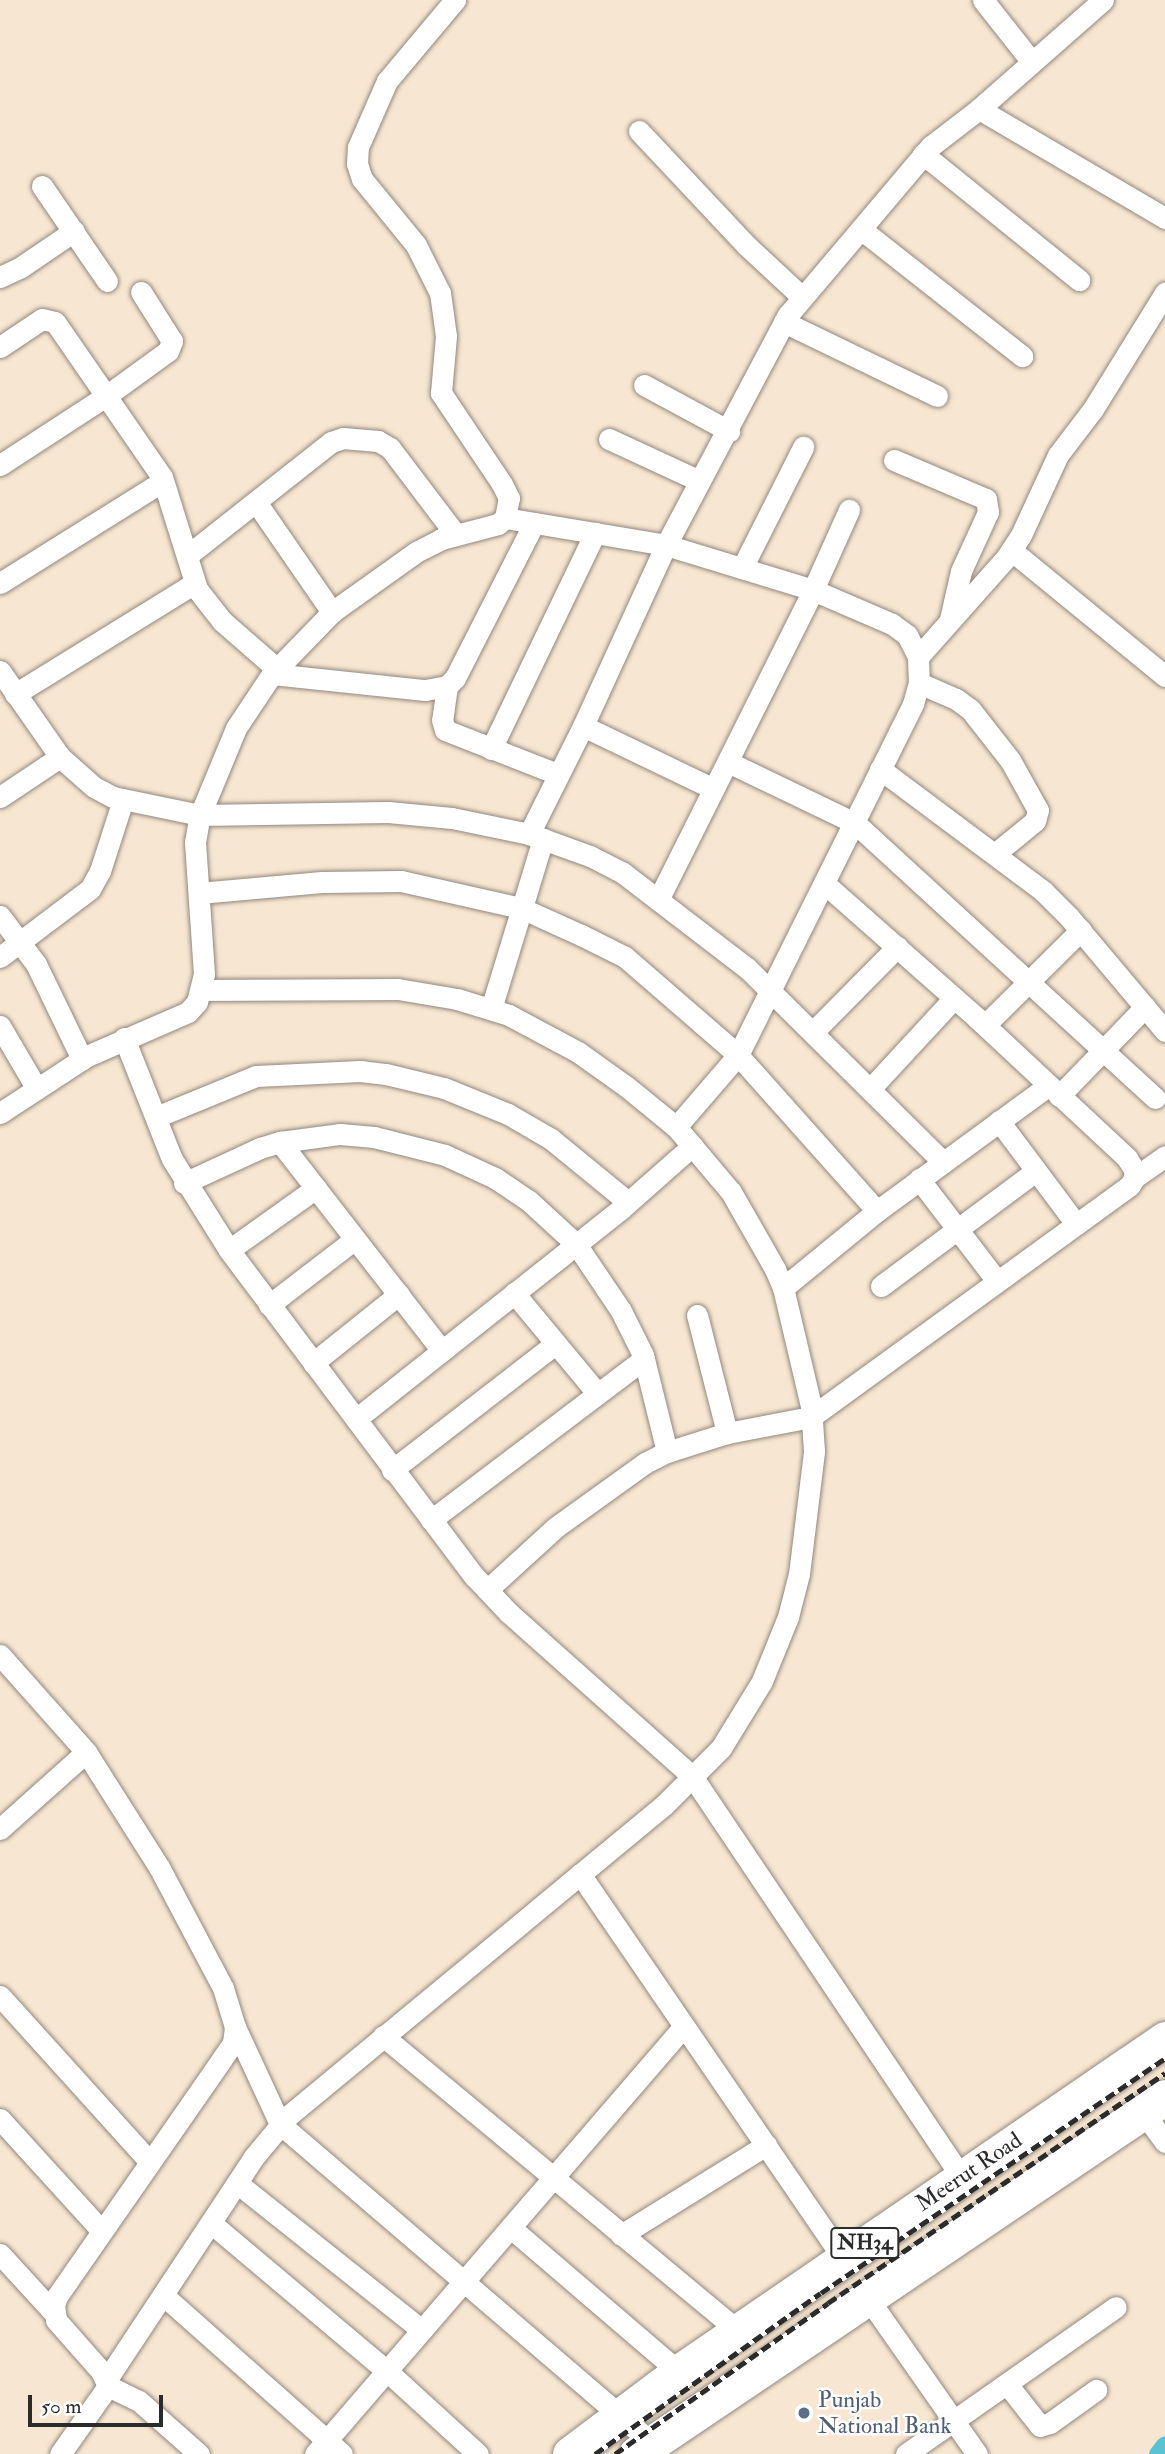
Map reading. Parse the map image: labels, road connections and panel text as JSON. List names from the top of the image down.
{
  "streets": {
    "highway": ["Meerut Road", "NH34"]
  },
  "places": ["Punjab National Bank"],
  "scale_bar": "50 m"
}
